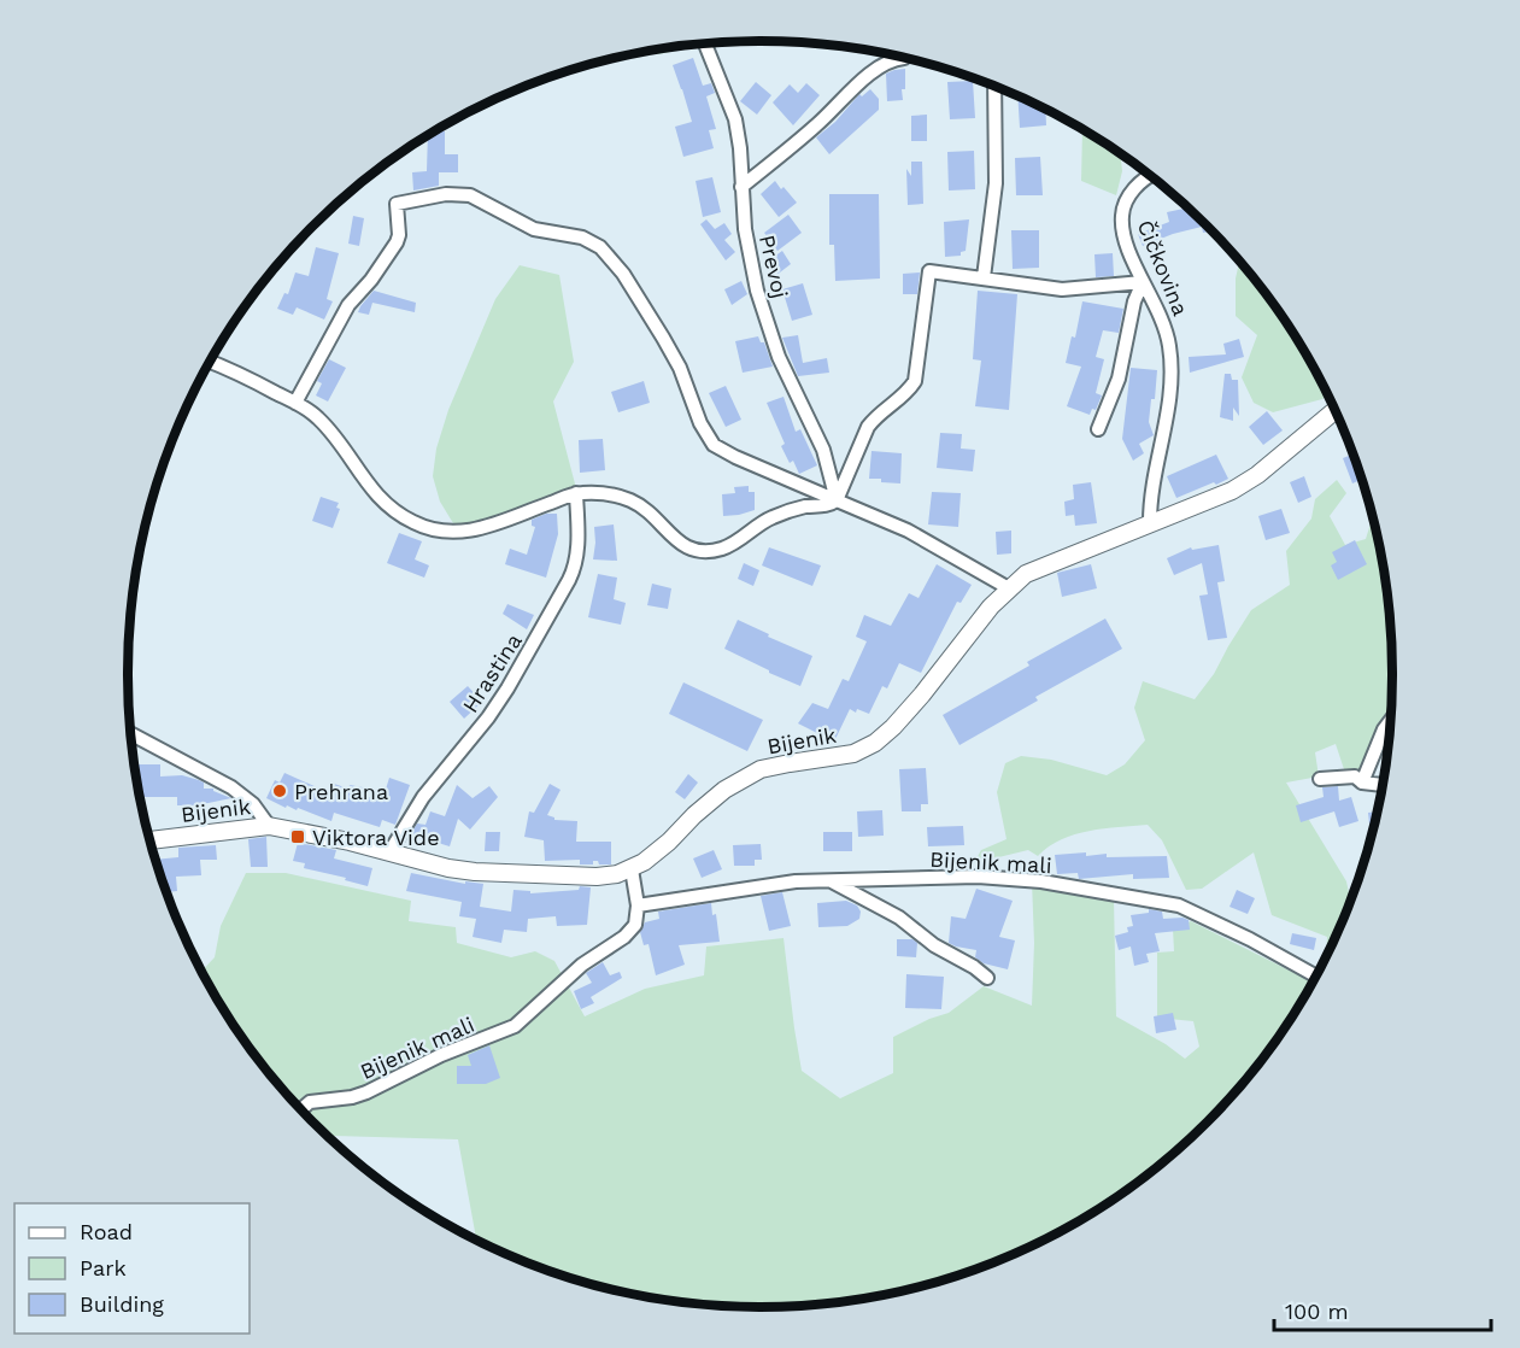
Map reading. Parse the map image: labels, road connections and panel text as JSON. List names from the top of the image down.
{
  "streets": {
    "main road": ["Bijenik"],
    "street": [
      "Prevoj",
      "Čičkovina",
      "Hrastina",
      "Bijenik mali"
    ]
  },
  "crossings": [
    ["Čičkovina", "Bijenik"],
    ["Hrastina", "Bijenik"]
  ],
  "places": {
    "other": ["Prehrana"],
    "transit": ["Viktora Vide"]
  },
  "legend": ["Road", "Park", "Building"],
  "scale_bar": "100 m"
}
